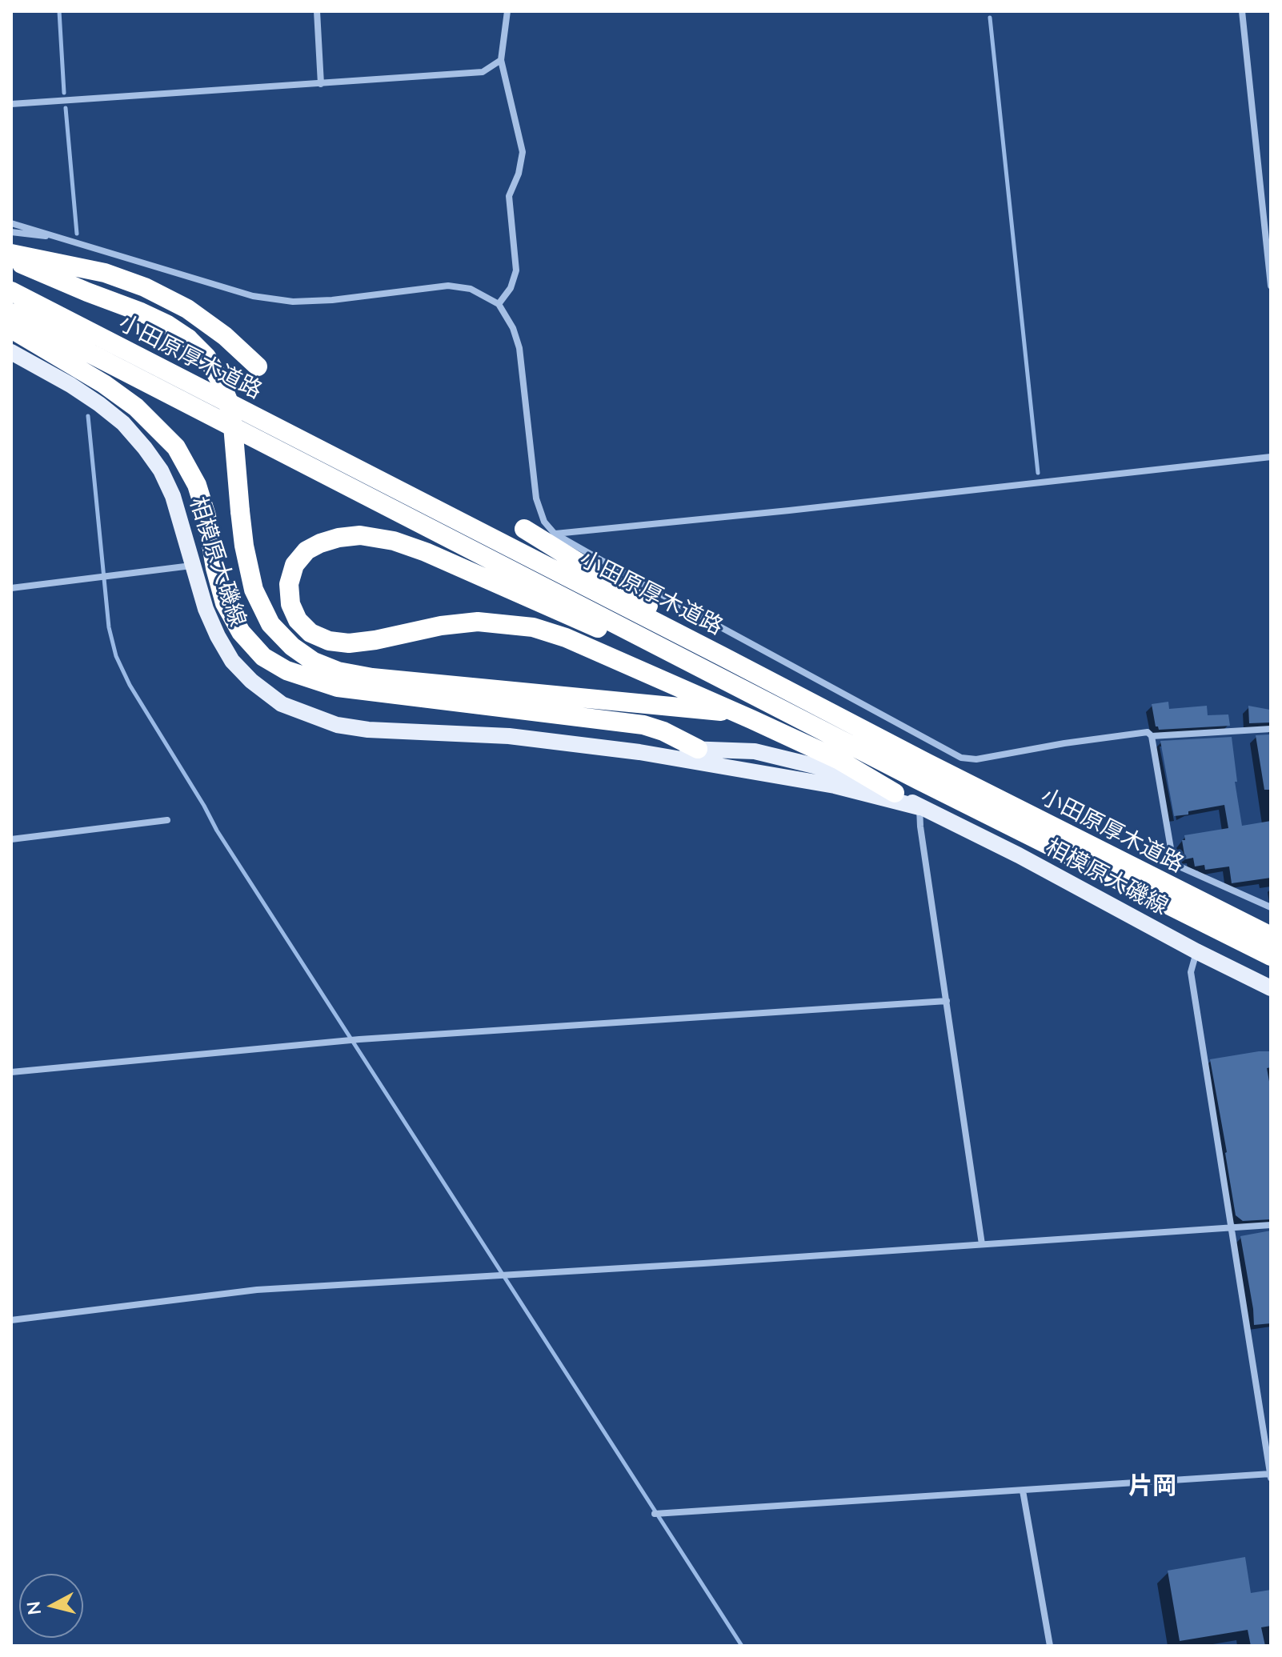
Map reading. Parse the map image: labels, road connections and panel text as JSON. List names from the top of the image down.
{
  "streets": {
    "highway": ["小田原厚木道路"],
    "main road": ["相模原大磯線"]
  },
  "districts": ["片岡"],
  "north": "left"
}
